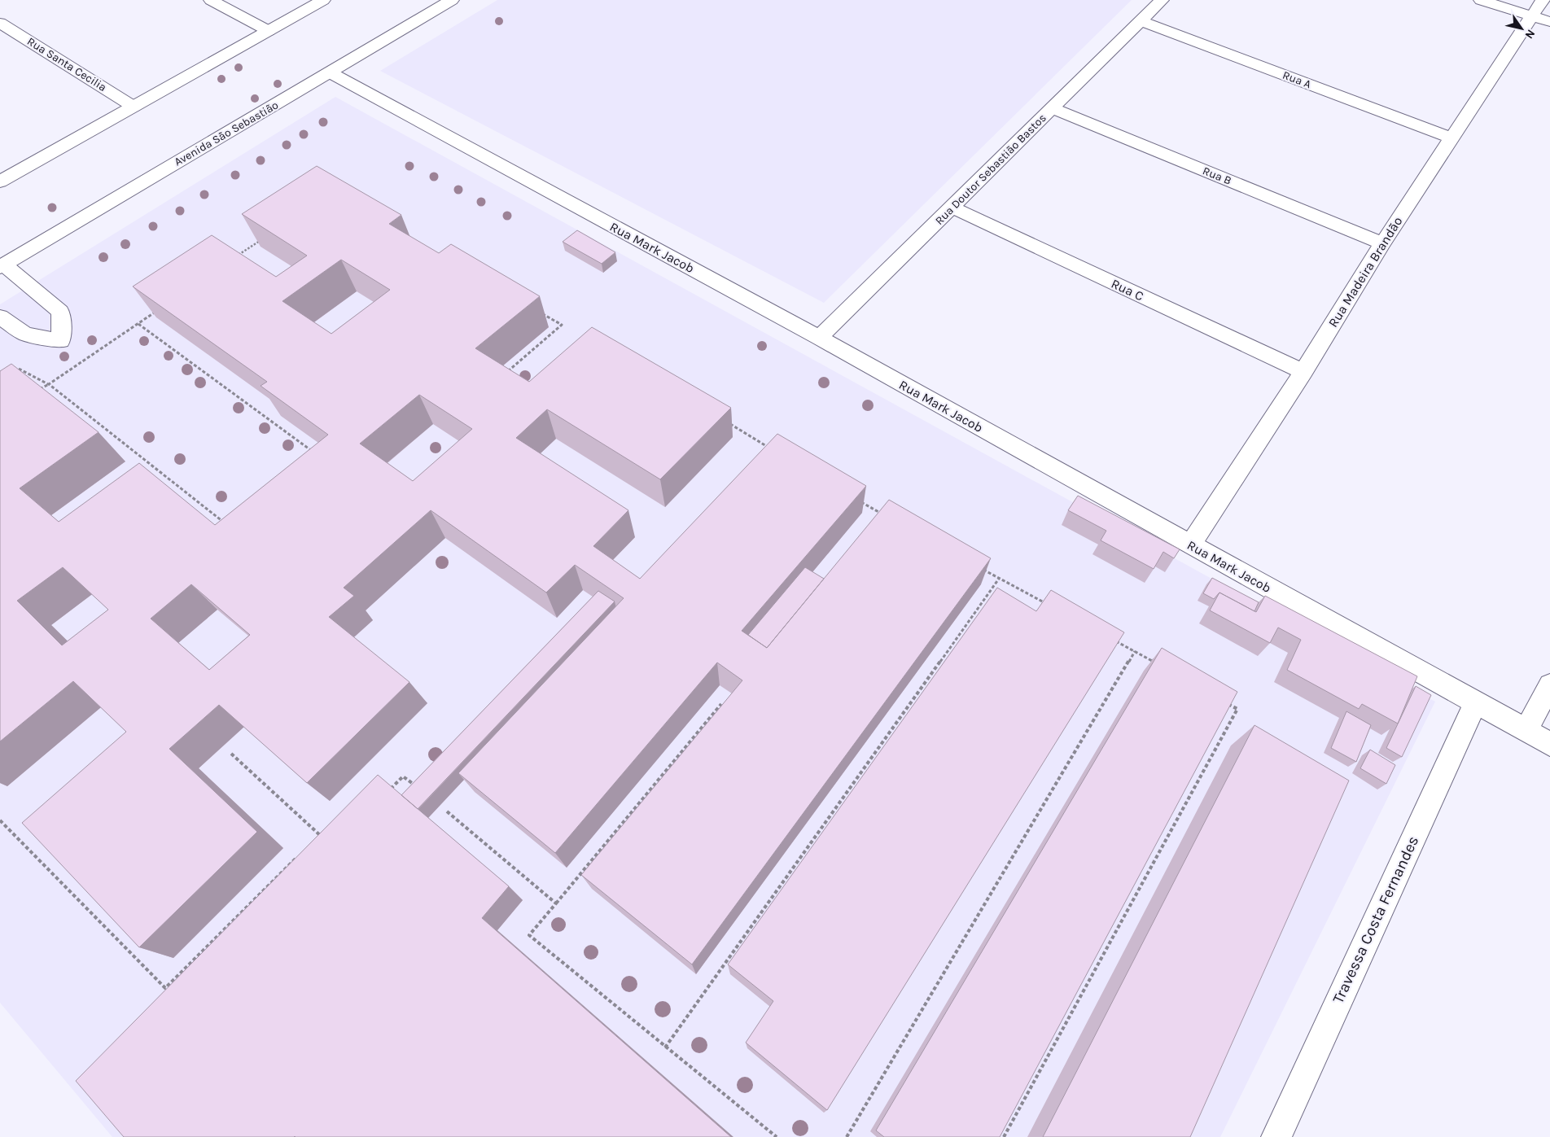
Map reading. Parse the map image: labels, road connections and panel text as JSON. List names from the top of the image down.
{
  "streets": {
    "street": [
      "Rua Santa Cecilia",
      "Rua A",
      "Avenida São Sebastião",
      "Rua Doutor Sebastião Bastos",
      "Rua B",
      "Rua Mark Jacob",
      "Rua Madeira Brandão",
      "Rua C",
      "Travessa Costa Fernandes"
    ]
  },
  "crossings": [
    ["Rua A", "Rua Doutor Sebastião Bastos"],
    ["Rua A", "Rua Madeira Brandão"],
    ["Avenida São Sebastião", "Rua Mark Jacob"],
    ["Rua Doutor Sebastião Bastos", "Rua B"],
    ["Rua Doutor Sebastião Bastos", "Rua Mark Jacob"],
    ["Rua Doutor Sebastião Bastos", "Rua C"],
    ["Rua B", "Rua Madeira Brandão"],
    ["Rua Mark Jacob", "Rua Madeira Brandão"],
    ["Rua Mark Jacob", "Travessa Costa Fernandes"],
    ["Rua Madeira Brandão", "Rua C"]
  ],
  "north": "bottom right"
}
